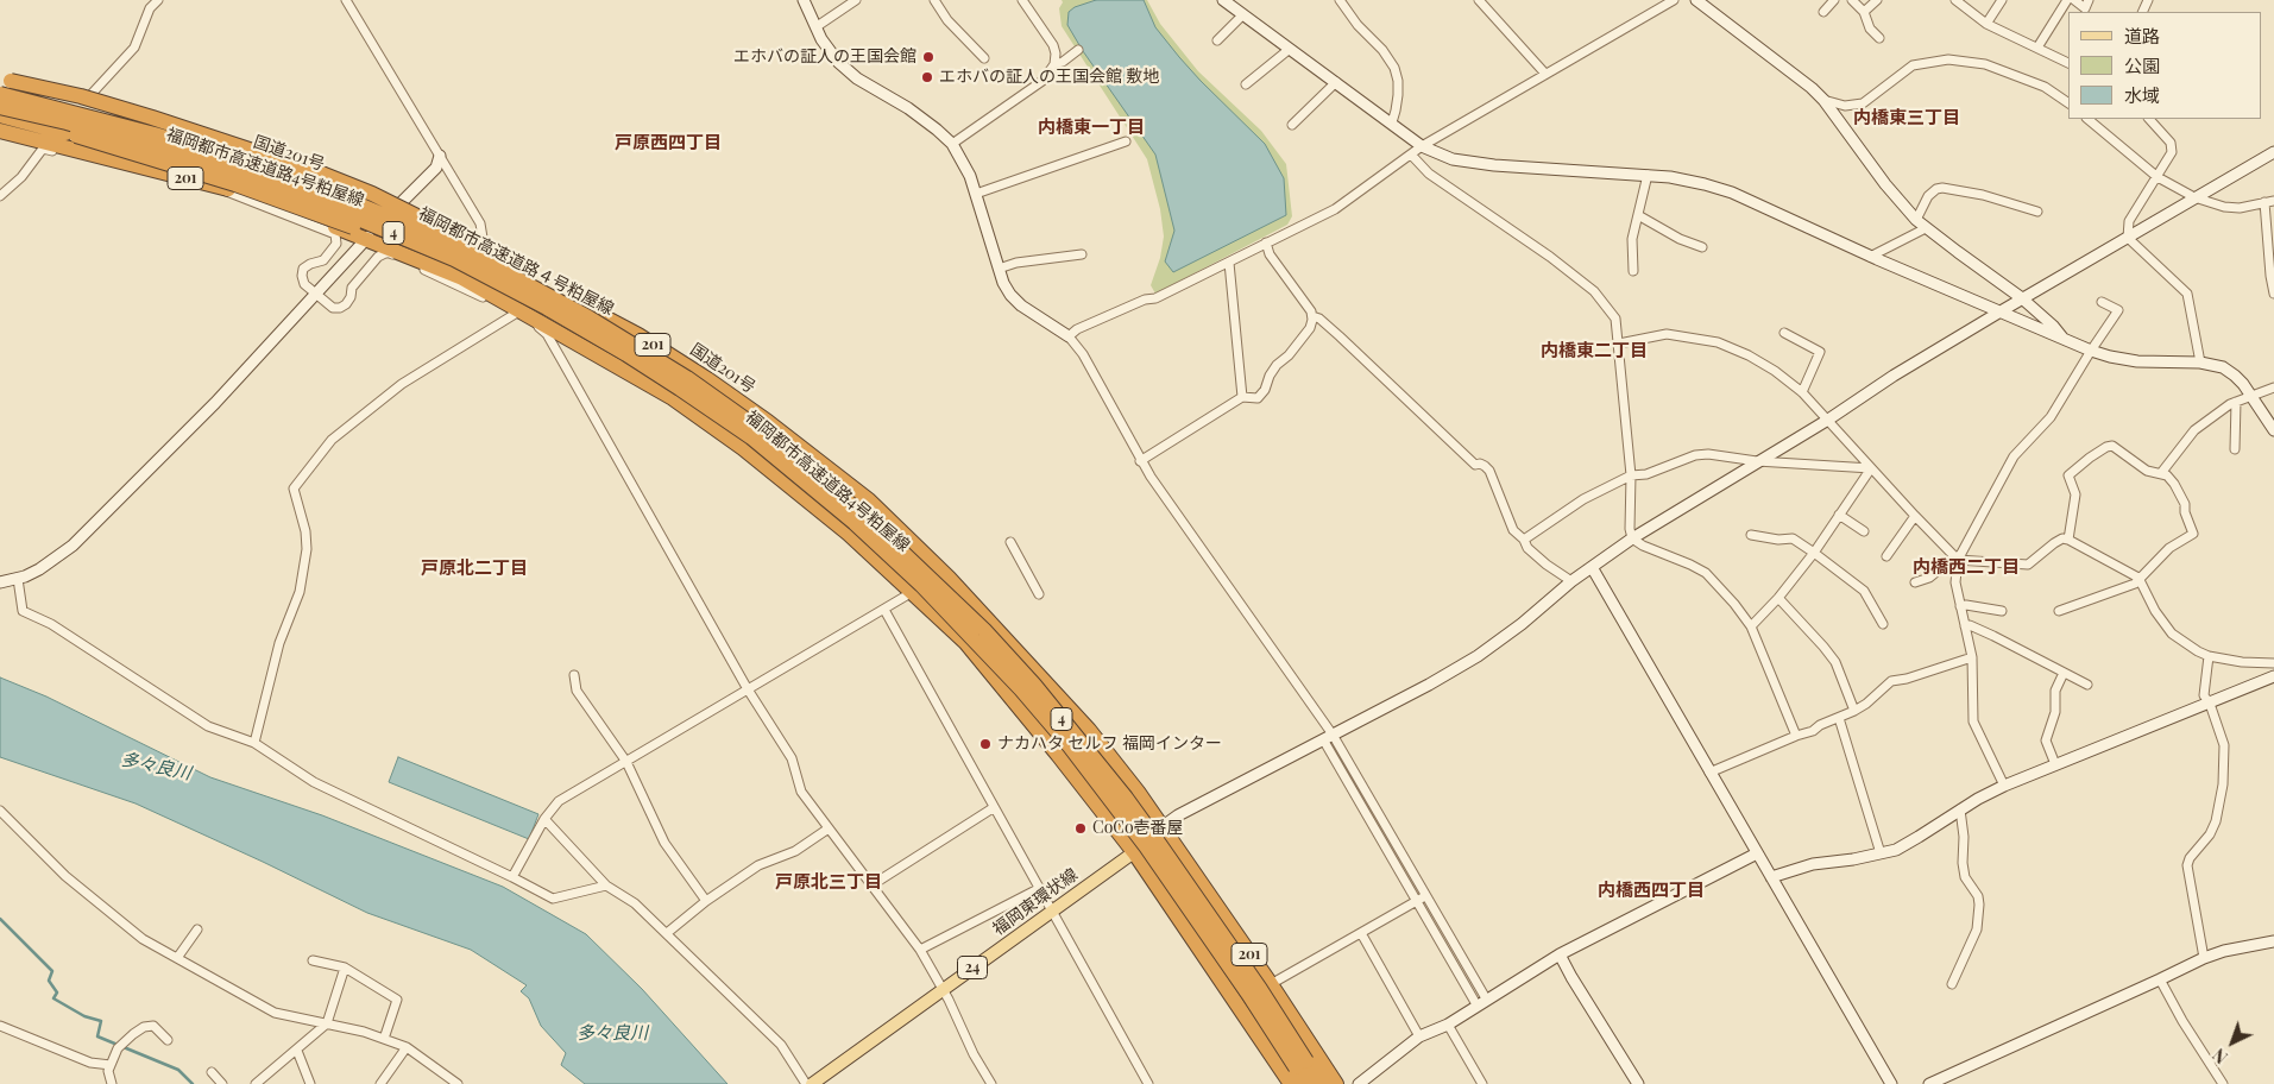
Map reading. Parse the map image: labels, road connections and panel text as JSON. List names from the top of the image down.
{
  "streets": {
    "highway": [
      "国道201号",
      "福岡都市高速道路4号粕屋線",
      "201",
      "4",
      "福岡都市高速道路４号粕屋線"
    ],
    "main road": ["福岡東環状線", "24"]
  },
  "crossings": [
    ["国道201号", "201"],
    ["福岡都市高速道路4号粕屋線", "福岡都市高速道路４号粕屋線"],
    ["201", "福岡東環状線"]
  ],
  "districts": [
    "内橋東三丁目",
    "内橋東一丁目",
    "戸原西四丁目",
    "内橋東二丁目",
    "内橋西二丁目",
    "戸原北二丁目",
    "戸原北三丁目",
    "内橋西四丁目"
  ],
  "water": ["多々良川"],
  "places": [
    "エホバの証人の王国会館",
    "エホバの証人の王国会館 敷地",
    "ナカハタ セルフ 福岡インター",
    "CoCo壱番屋"
  ],
  "legend": ["道路", "公園", "水域"],
  "north": "bottom left"
}
